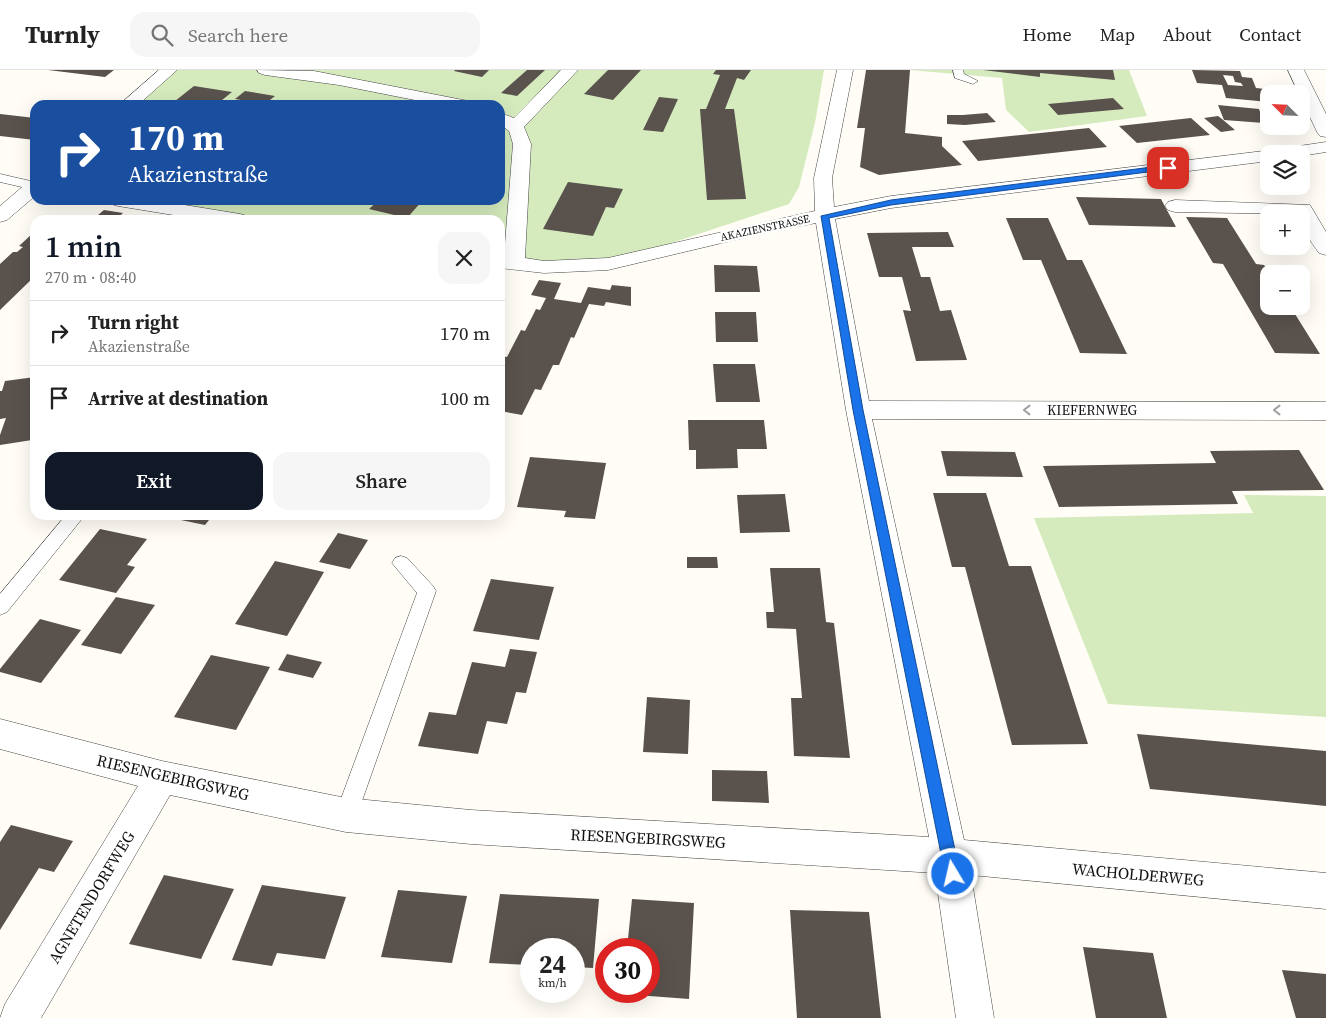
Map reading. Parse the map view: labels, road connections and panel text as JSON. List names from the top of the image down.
{
  "streets": {
    "street": [
      "AKAZIENSTRASSE",
      "KIEFERNWEG",
      "RIESENGEBIRGSWEG",
      "WACHOLDERWEG",
      "AGNETENDORFWEG"
    ]
  },
  "crossings": [
    ["RIESENGEBIRGSWEG", "WACHOLDERWEG"],
    ["RIESENGEBIRGSWEG", "AGNETENDORFWEG"]
  ],
  "one_way": ["KIEFERNWEG"],
  "north": "top left",
  "page": {
    "header": "Turnly",
    "search": "Search here",
    "nav": [
      "Home",
      "Map",
      "About",
      "Contact"
    ],
    "map_buttons": ["+", "−"],
    "turn": ["170 m", "Akazienstraße"],
    "heading": ["1 min", "270 m · 08:40"],
    "list": [
      {
        "name": "Turn right",
        "note": "Akazienstraße",
        "value": "170 m"
      },
      {
        "name": "Arrive at destination",
        "value": "100 m"
      }
    ],
    "buttons": ["Exit", "Share"],
    "speed": "24 km/h",
    "limit": "30"
  }
}
